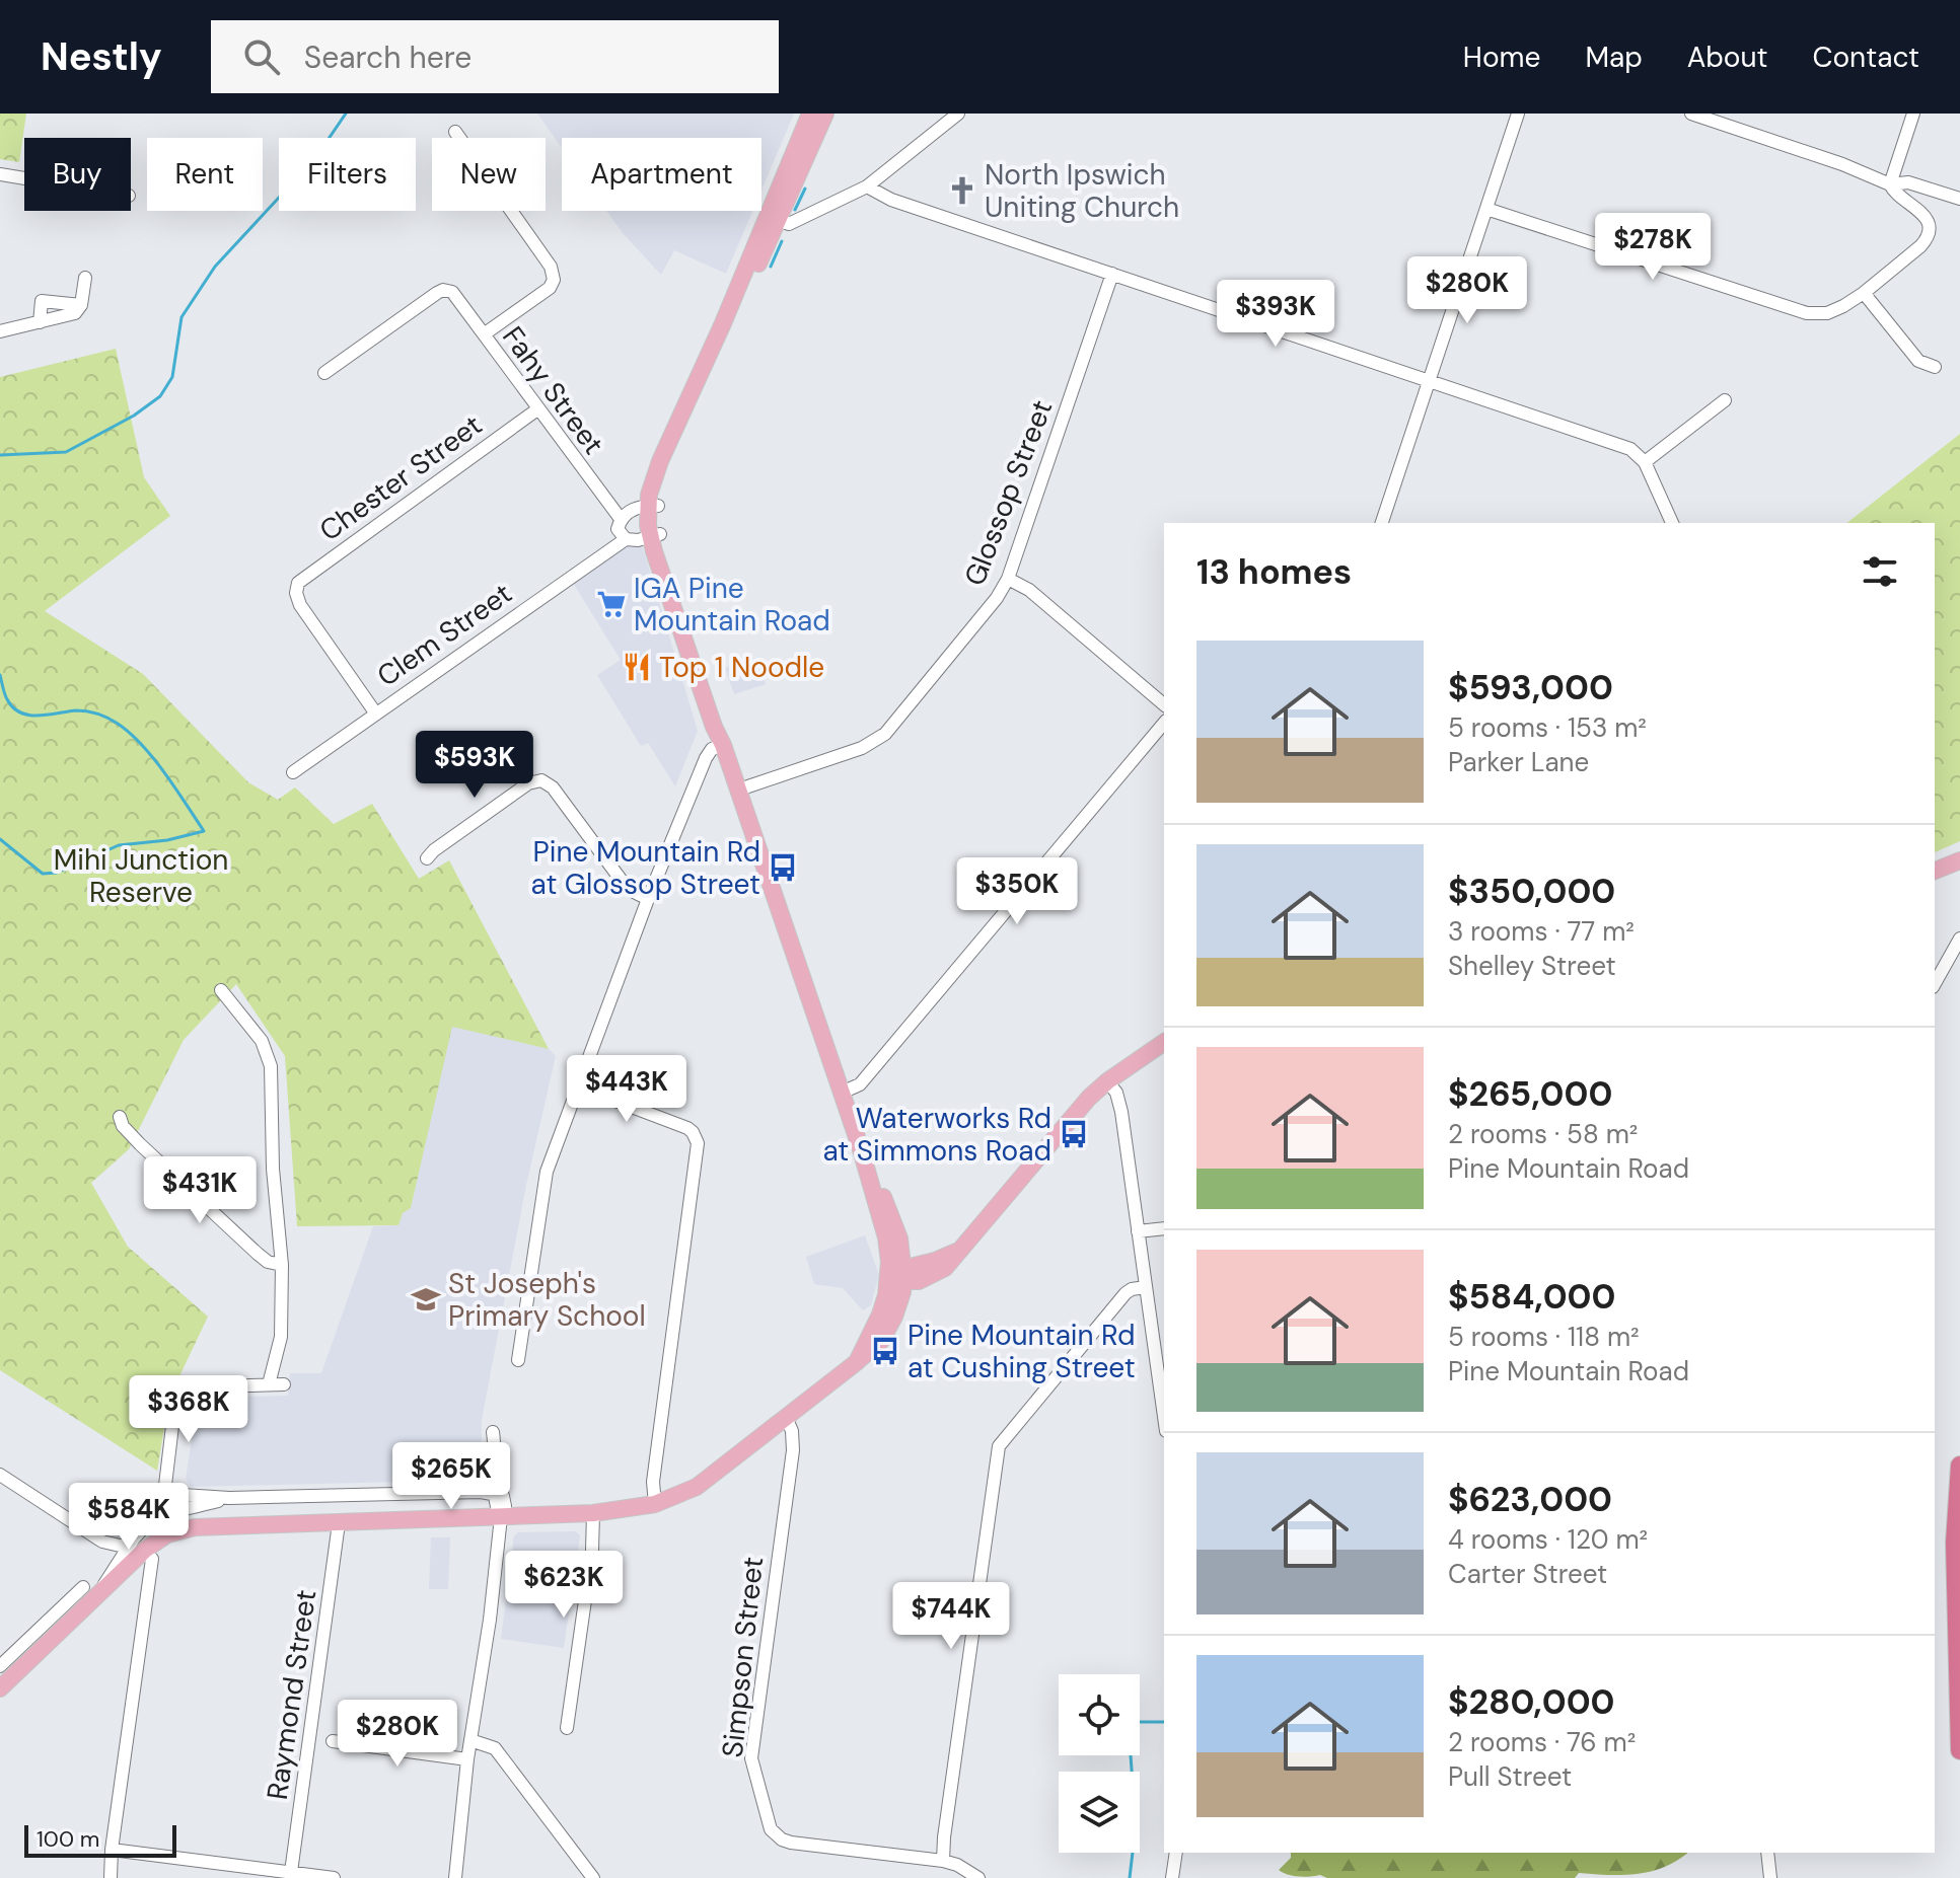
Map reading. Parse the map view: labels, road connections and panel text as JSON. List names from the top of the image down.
{
  "streets": {
    "street": [
      "Fahy Street",
      "Chester Street",
      "Glossop Street",
      "Clem Street",
      "Simpson Street",
      "Raymond Street"
    ]
  },
  "crossings": [
    ["Fahy Street", "Chester Street"],
    ["Chester Street", "Clem Street"]
  ],
  "parks": ["Mihi Junction Reserve"],
  "places": {
    "church": ["North Ipswich Uniting Church"],
    "supermarket": ["IGA Pine Mountain Road"],
    "restaurant": ["Top 1 Noodle"],
    "bus stop": ["Pine Mountain Rd at Glossop Street", "Waterworks Rd at Simmons Road", "Pine Mountain Rd at Cushing Street"],
    "school or university": ["St Joseph's Primary School"]
  },
  "scale_bar": "100 m",
  "page": {
    "header": "Nestly",
    "search": "Search here",
    "nav": [
      "Home",
      "Map",
      "About",
      "Contact"
    ],
    "chip": [
      "Buy",
      "Rent",
      "Filters",
      "New",
      "Apartment"
    ],
    "price": [
      "$278K",
      "$280K",
      "$393K",
      "$593K",
      "$350K",
      "$443K",
      "$431K",
      "$368K",
      "$265K",
      "$584K",
      "$623K",
      "$744K",
      "$280K"
    ],
    "heading": "13 homes",
    "list": [
      {
        "name": "$593,000",
        "note": "5 rooms · 153 m² · Parker Lane"
      },
      {
        "name": "$350,000",
        "note": "3 rooms · 77 m² · Shelley Street"
      },
      {
        "name": "$265,000",
        "note": "2 rooms · 58 m² · Pine Mountain Road"
      },
      {
        "name": "$584,000",
        "note": "5 rooms · 118 m² · Pine Mountain Road"
      },
      {
        "name": "$623,000",
        "note": "4 rooms · 120 m² · Carter Street"
      },
      {
        "name": "$280,000",
        "note": "2 rooms · 76 m² · Pull Street"
      }
    ],
    "scale": "100 m"
  }
}
